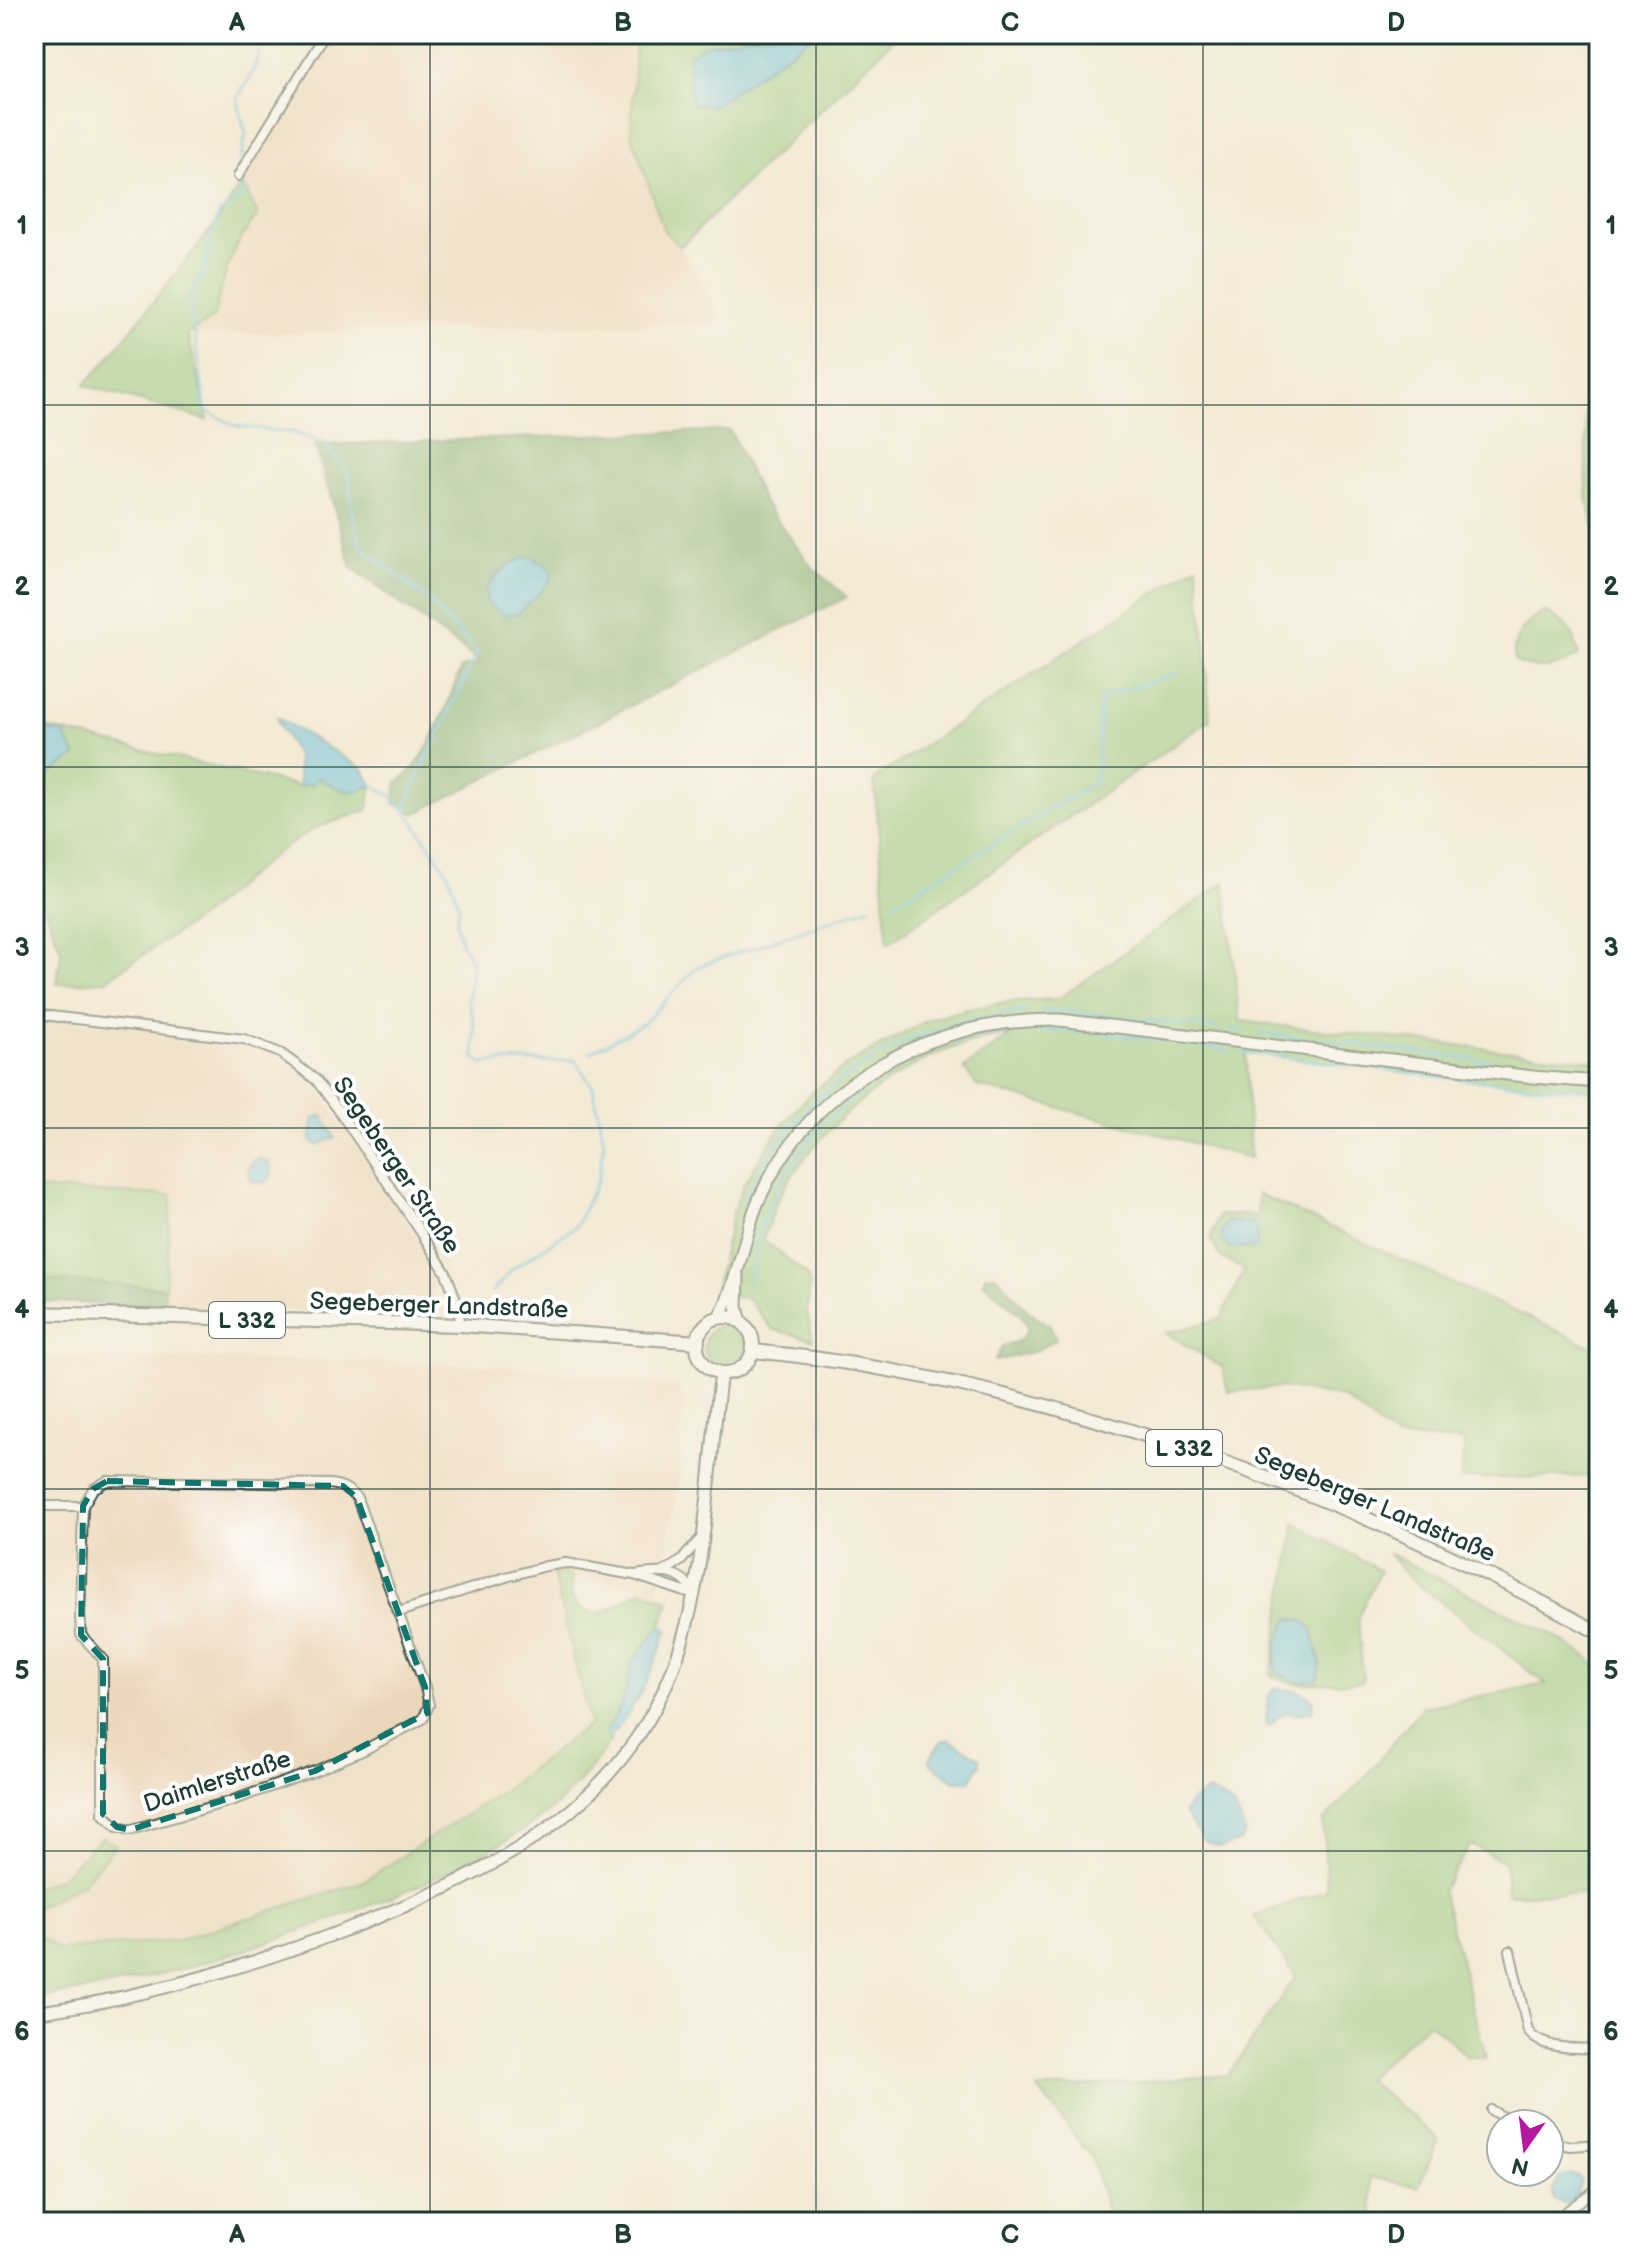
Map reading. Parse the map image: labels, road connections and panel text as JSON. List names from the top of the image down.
{
  "streets": {
    "main road": ["Segeberger Landstraße", "L 332"],
    "street": ["Segeberger Straße", "Daimlerstraße"]
  },
  "crossings": [
    ["Segeberger Straße", "Segeberger Landstraße"]
  ],
  "north": "bottom",
  "grid": {
    "columns": [
      "A",
      "B",
      "C",
      "D"
    ],
    "rows": [
      "1",
      "2",
      "3",
      "4",
      "5",
      "6"
    ]
  }
}
